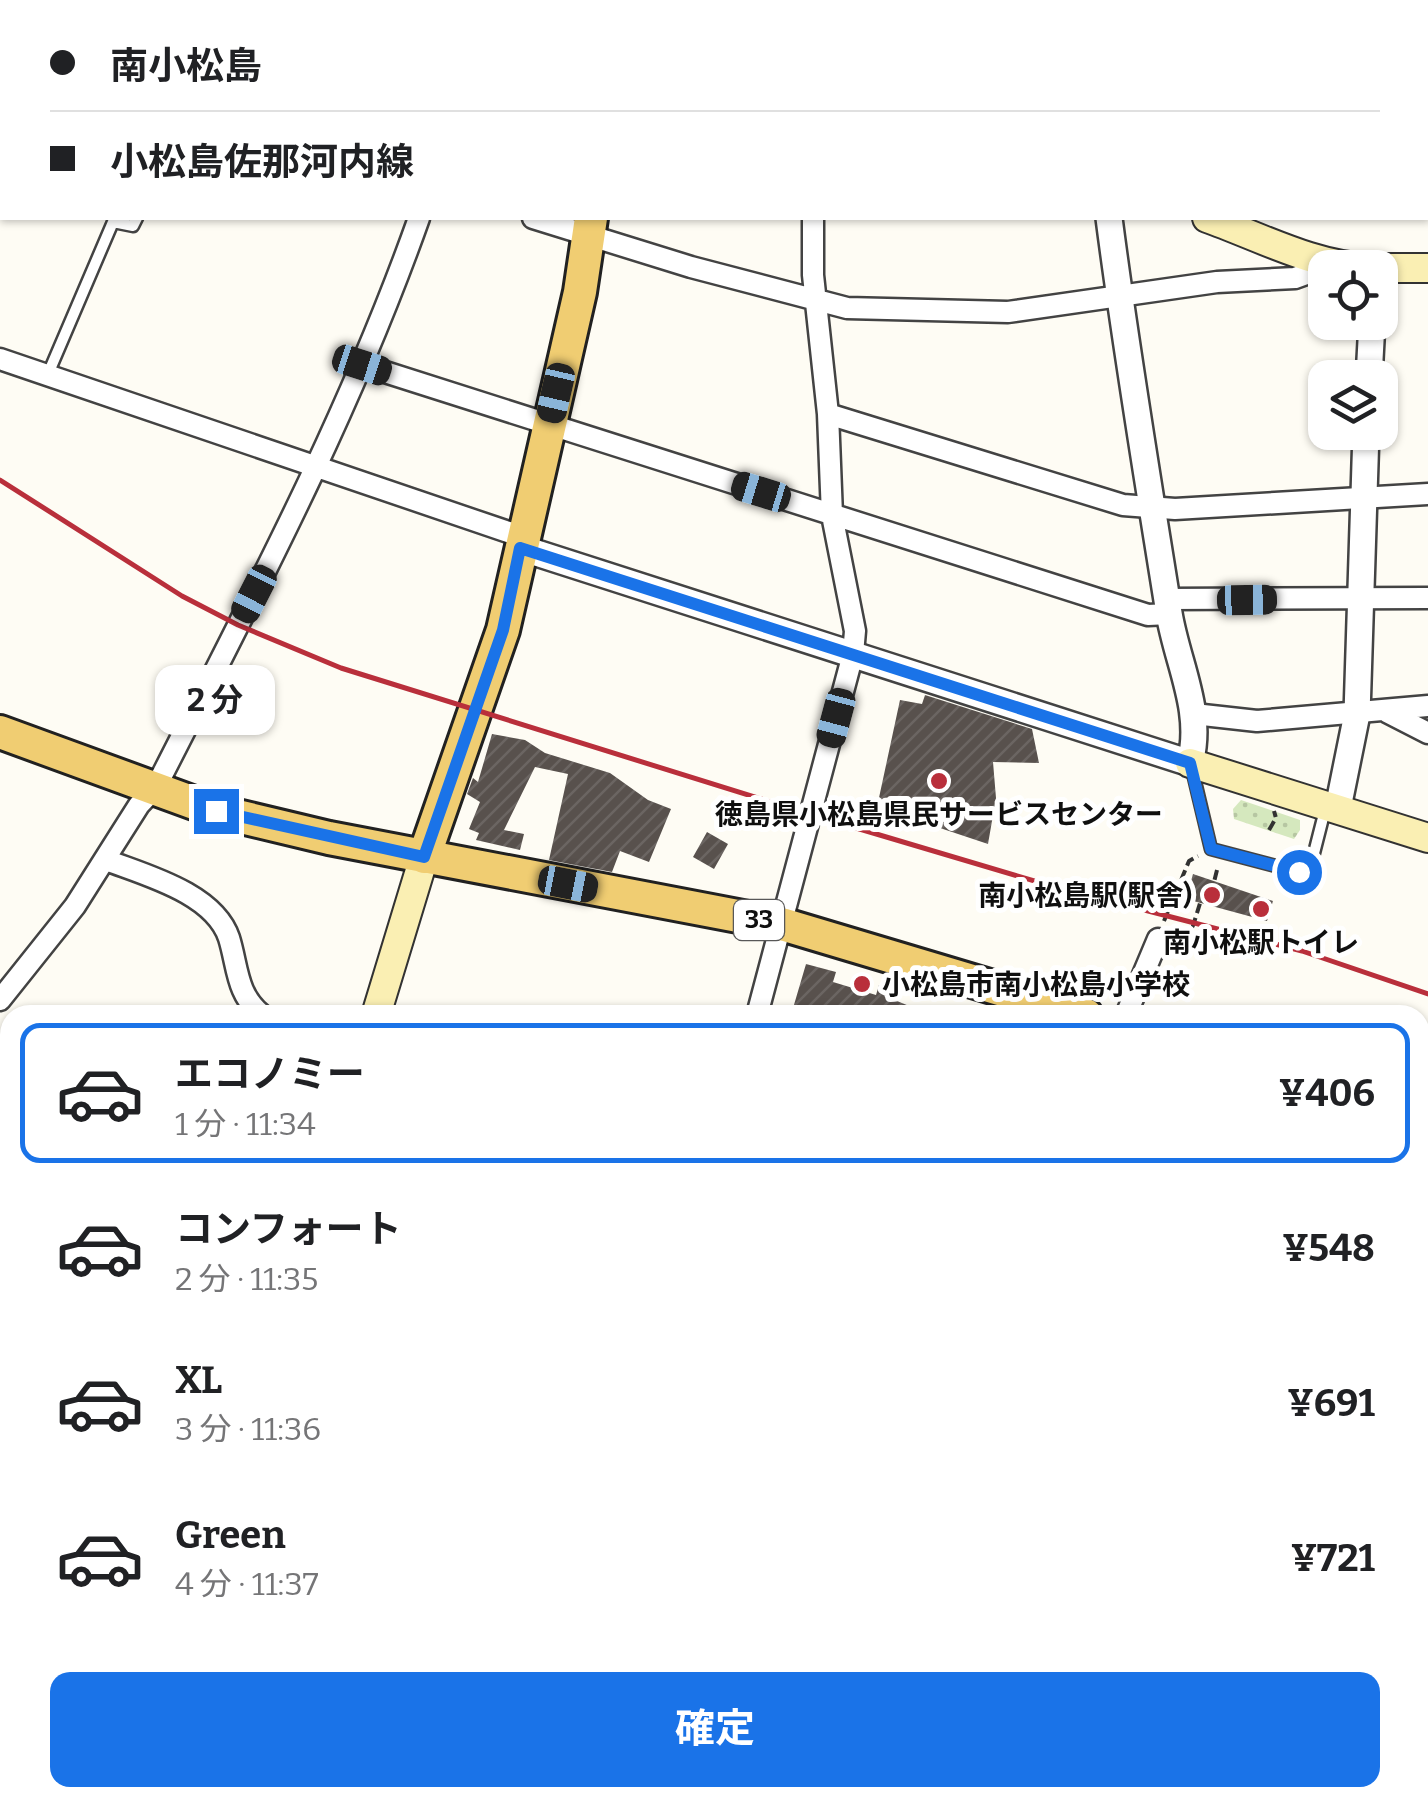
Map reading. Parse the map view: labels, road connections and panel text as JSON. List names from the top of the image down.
{
  "streets": {
    "main road": ["33"]
  },
  "places": [
    "徳島県小松島県民サービスセンター",
    "南小松島駅(駅舎)",
    "南小松駅トイレ",
    "小松島市南小松島小学校"
  ],
  "page": {
    "banner": ["南小松島", "小松島佐那河内線"],
    "bubble": "2 分",
    "list": [
      {
        "name": "エコノミー",
        "note": "1 分 · 11:34",
        "value": "¥406"
      },
      {
        "name": "コンフォート",
        "note": "2 分 · 11:35",
        "value": "¥548"
      },
      {
        "name": "XL",
        "note": "3 分 · 11:36",
        "value": "¥691"
      },
      {
        "name": "Green",
        "note": "4 分 · 11:37",
        "value": "¥721"
      }
    ],
    "buttons": "確定"
  }
}
